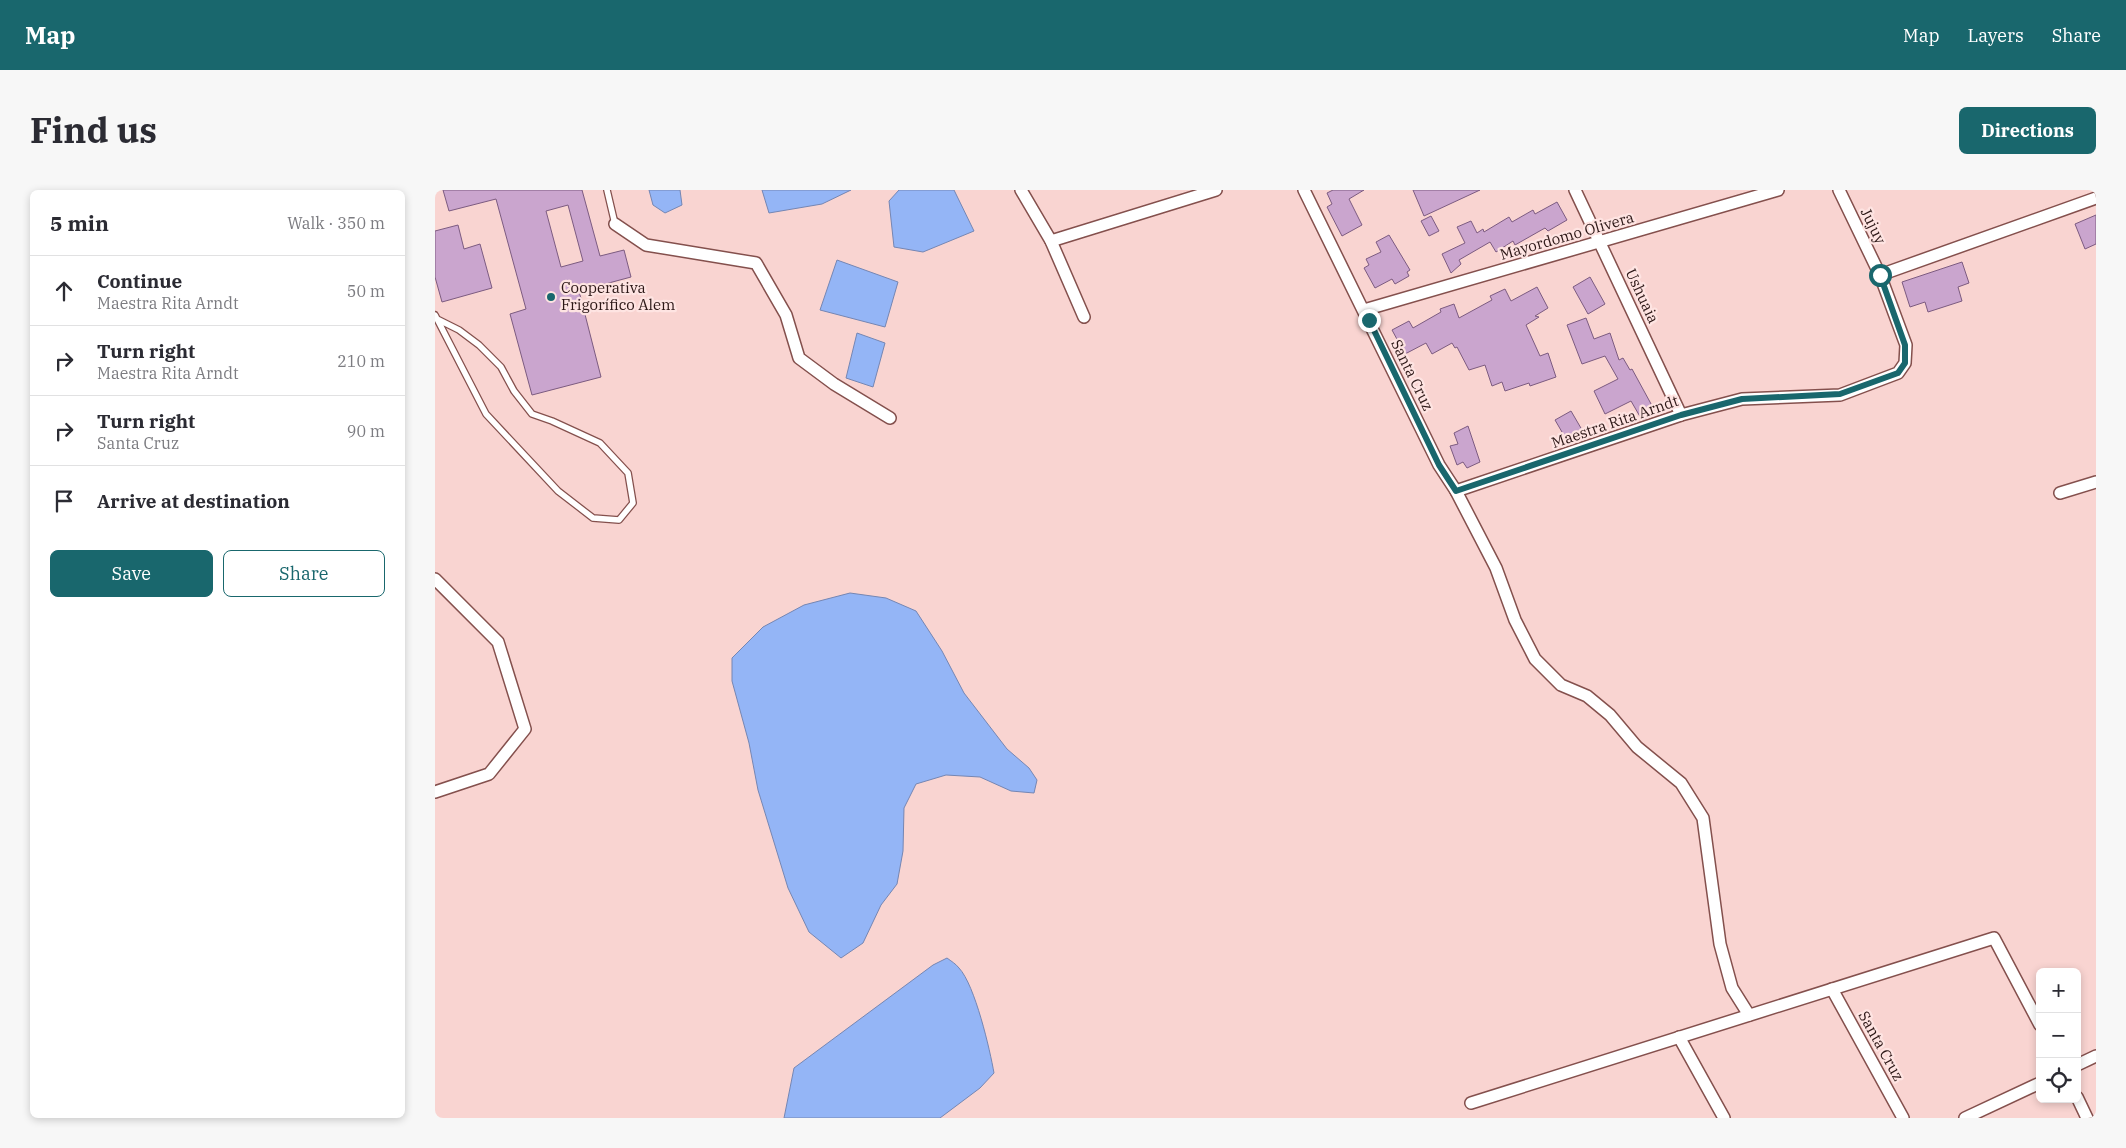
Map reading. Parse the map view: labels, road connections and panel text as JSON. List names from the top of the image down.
{
  "streets": {
    "street": [
      "Jujuy",
      "Mayordomo Olivera",
      "Ushuaia",
      "Santa Cruz",
      "Maestra Rita Arndt"
    ]
  },
  "crossings": [
    ["Jujuy", "Maestra Rita Arndt"],
    ["Mayordomo Olivera", "Ushuaia"],
    ["Mayordomo Olivera", "Santa Cruz"],
    ["Ushuaia", "Maestra Rita Arndt"],
    ["Santa Cruz", "Maestra Rita Arndt"]
  ],
  "places": ["Cooperativa Frigorífico Alem"],
  "page": {
    "header": "Map",
    "nav": ["Map", "Layers", "Share"],
    "title": "Find us",
    "buttons": [
      "Directions",
      ["Save", "Share"]
    ],
    "heading": ["5 min", "Walk · 350 m"],
    "list": [
      ["Continue", "Maestra Rita Arndt", "50 m"],
      ["Turn right", "Maestra Rita Arndt", "210 m"],
      ["Turn right", "Santa Cruz", "90 m"],
      "Arrive at destination"
    ],
    "map_buttons": ["+", "−"]
  }
}
